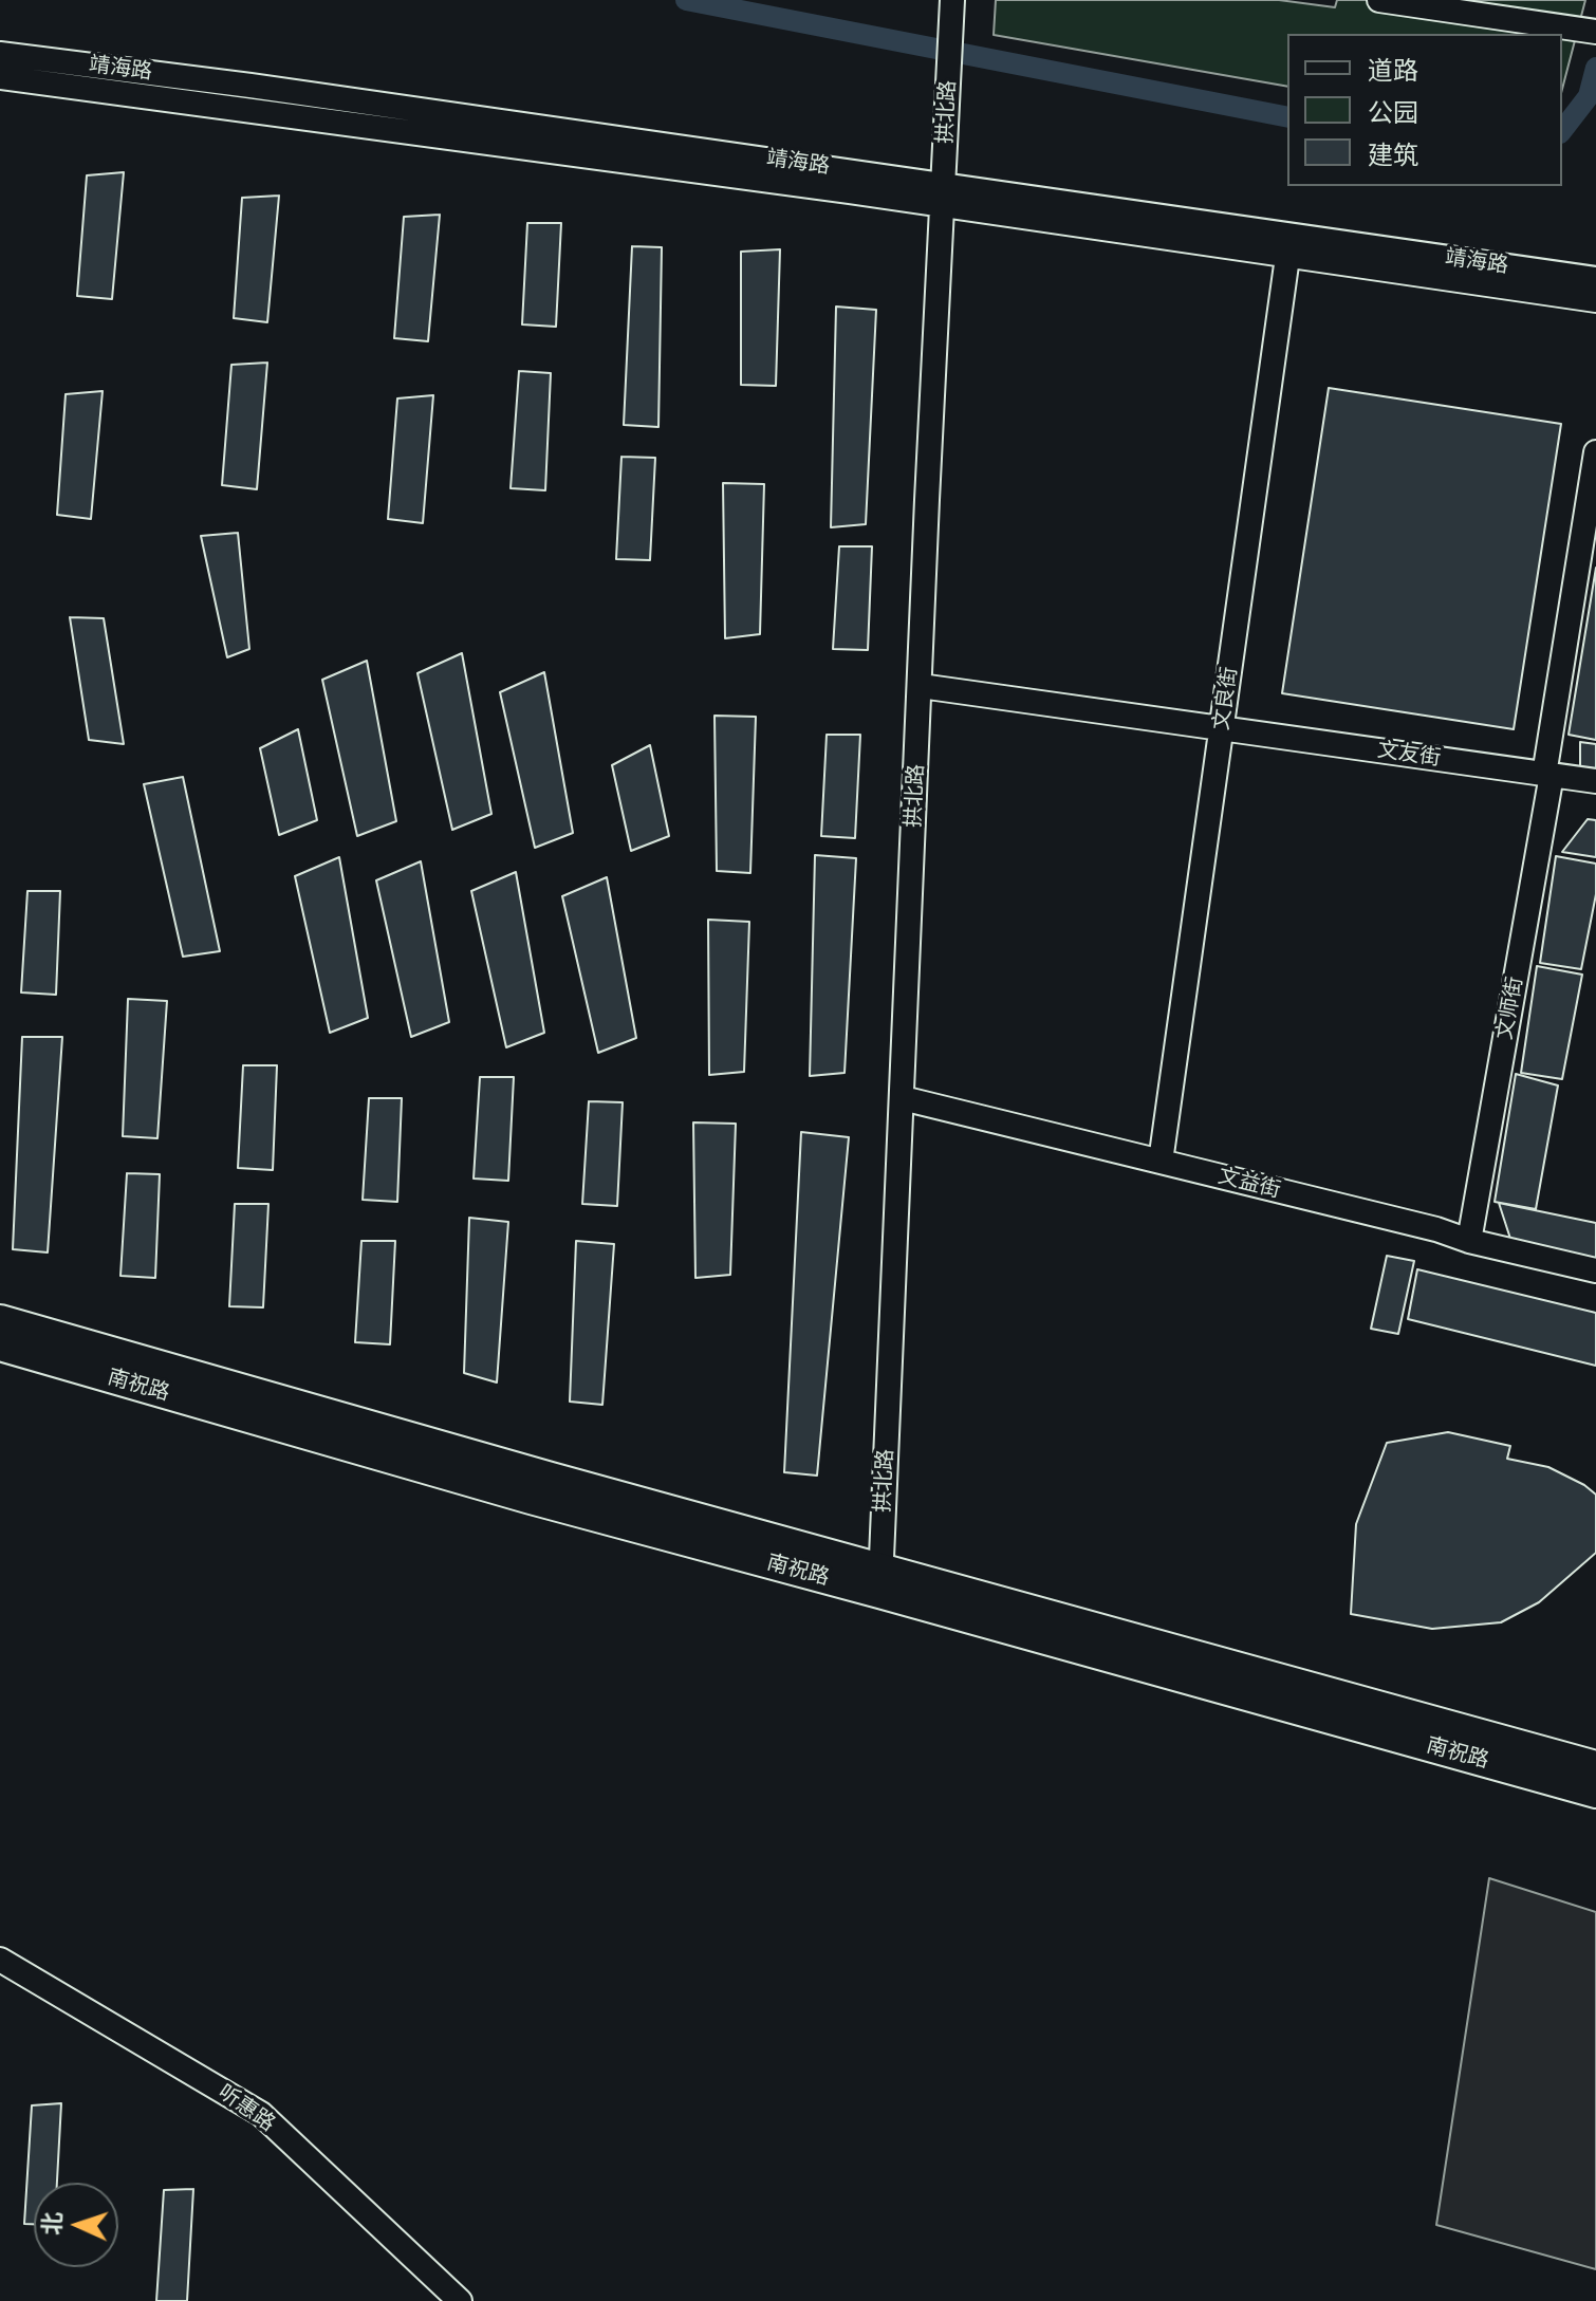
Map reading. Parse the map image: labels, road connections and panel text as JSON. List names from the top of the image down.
{
  "streets": {
    "main road": ["南祝路"],
    "street": [
      "靖海路",
      "拱北路",
      "文良街",
      "文友街",
      "文师街",
      "文益街",
      "听惠路"
    ]
  },
  "crossings": [
    ["靖海路", "拱北路"],
    ["靖海路", "文良街"],
    ["拱北路", "文友街"],
    ["拱北路", "文益街"],
    ["拱北路", "南祝路"],
    ["文良街", "文友街"],
    ["文良街", "文益街"],
    ["文友街", "文师街"],
    ["文师街", "文益街"]
  ],
  "legend": ["道路", "公园", "建筑"],
  "north": "left"
}
